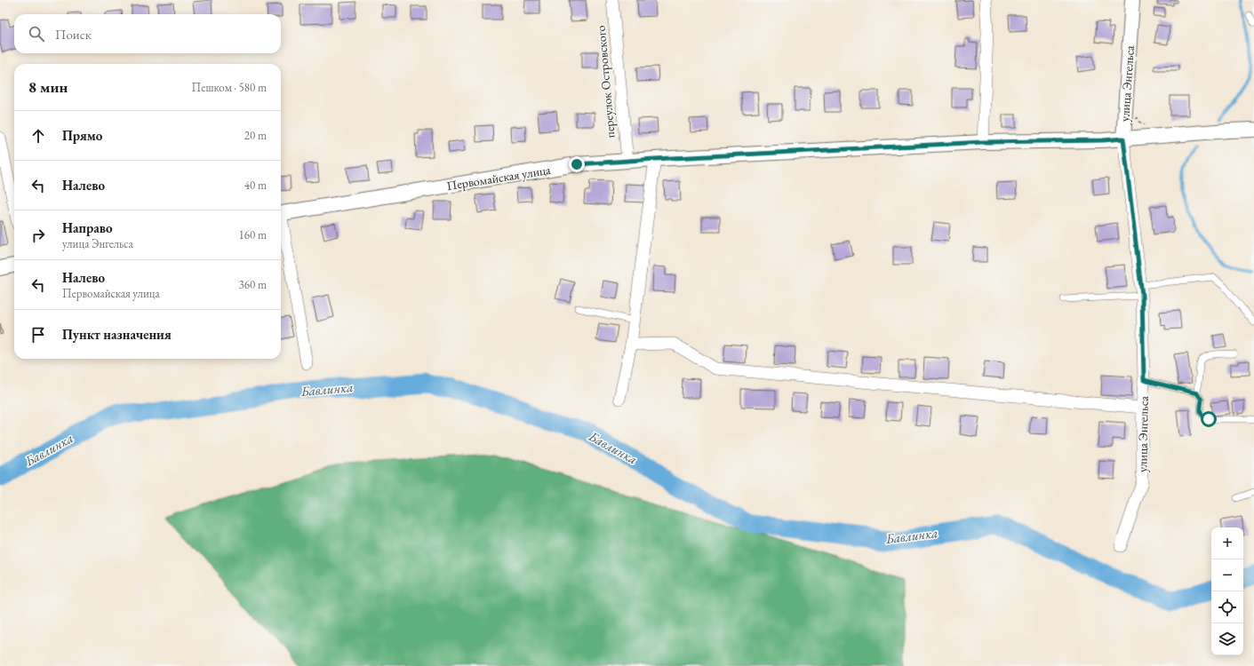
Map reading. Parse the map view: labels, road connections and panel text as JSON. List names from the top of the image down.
{
  "streets": {
    "street": ["переулок Островского", "улица Энгельса", "Первомайская улица"]
  },
  "crossings": [
    ["переулок Островского", "Первомайская улица"],
    ["улица Энгельса", "Первомайская улица"]
  ],
  "water": ["Бавлинка"],
  "page": {
    "search": "Поиск",
    "heading": ["8 мин", "Пешком · 580 m"],
    "list": [
      ["Прямо", "20 m"],
      ["Налево", "40 m"],
      ["Направо", "улица Энгельса", "160 m"],
      ["Налево", "Первомайская улица", "360 m"],
      "Пункт назначения"
    ],
    "map_buttons": ["+", "−"]
  }
}
